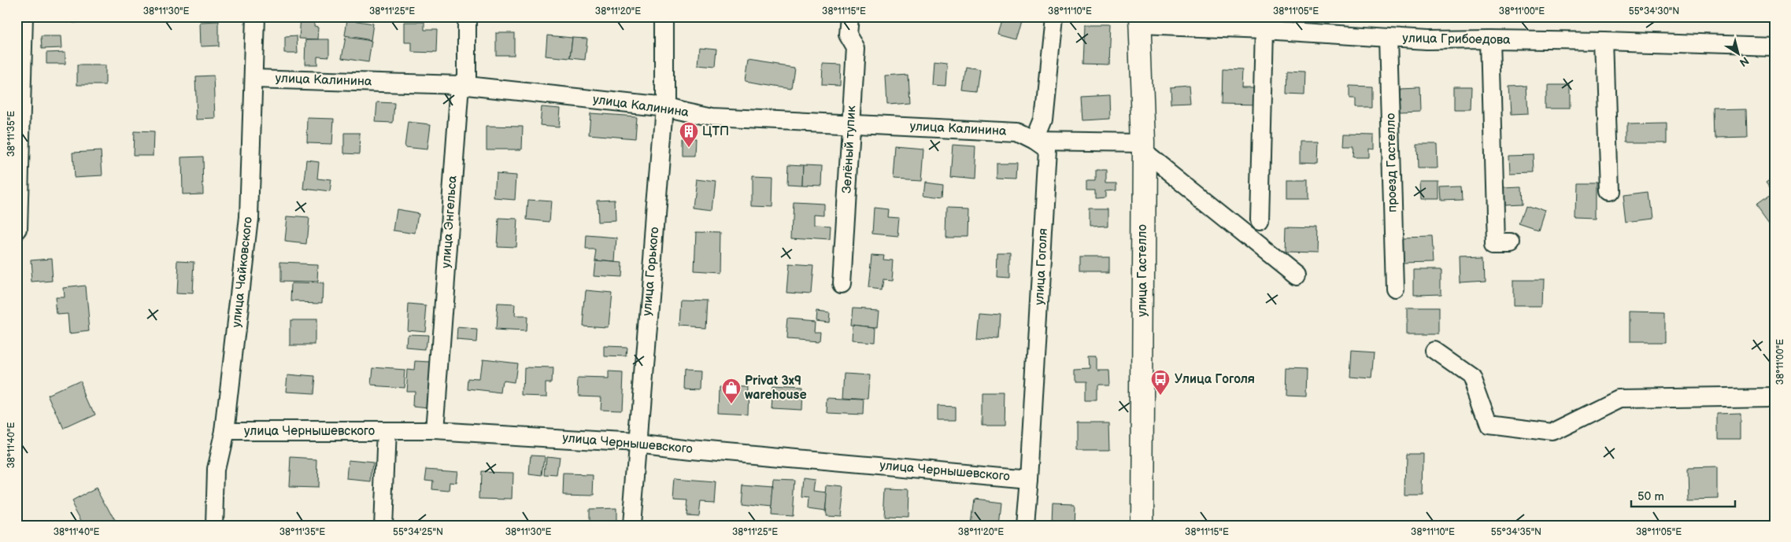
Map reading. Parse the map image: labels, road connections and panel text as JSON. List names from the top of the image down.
{
  "streets": {
    "main road": ["улица Гастелло"],
    "street": [
      "улица Грибоедова",
      "улица Калинина",
      "Зелёный тупик",
      "проезд Гастелло",
      "улица Энгельса",
      "улица Гоголя",
      "улица Горького",
      "улица Чайковского",
      "улица Чернышевского"
    ]
  },
  "crossings": [
    ["улица Грибоедова", "проезд Гастелло"],
    ["улица Грибоедова", "улица Гастелло"],
    ["улица Калинина", "Зелёный тупик"],
    ["улица Калинина", "улица Энгельса"],
    ["улица Калинина", "улица Гоголя"],
    ["улица Калинина", "улица Гастелло"],
    ["улица Калинина", "улица Горького"],
    ["улица Калинина", "улица Чайковского"],
    ["улица Энгельса", "улица Чернышевского"],
    ["улица Гоголя", "улица Чернышевского"],
    ["улица Горького", "улица Чернышевского"],
    ["улица Чайковского", "улица Чернышевского"]
  ],
  "places": {
    "building": ["ЦТП"],
    "bus stop": ["Улица Гоголя"],
    "shop": ["Privat 3x9 warehouse"]
  },
  "scale_bar": "50 m",
  "north": "bottom right",
  "coordinates": [
    "38°11'30\"E",
    "38°11'25\"E",
    "38°11'20\"E",
    "38°11'15\"E",
    "38°11'10\"E",
    "38°11'05\"E",
    "38°11'00\"E",
    "55°34'30\"N",
    "38°11'35\"E",
    "38°11'40\"E",
    "55°34'25\"N",
    "55°34'35\"N"
  ]
}
